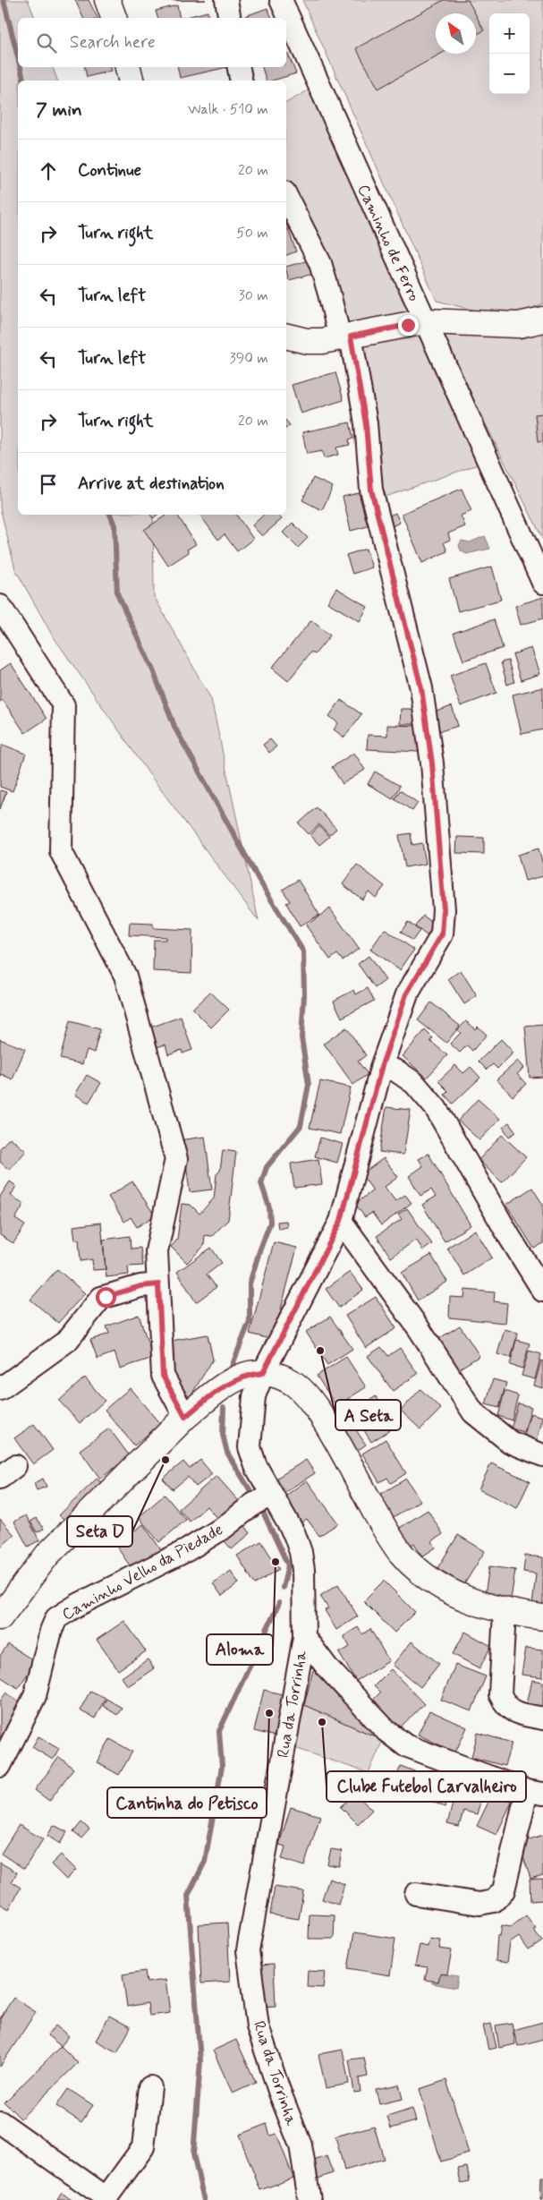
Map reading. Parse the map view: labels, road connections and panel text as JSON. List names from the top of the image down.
{
  "streets": {
    "street": ["Caminho de Ferro", "Caminho Velho da Piedade", "Rua da Torrinha"]
  },
  "crossings": [
    ["Caminho Velho da Piedade", "Rua da Torrinha"]
  ],
  "places": [
    "A Seta",
    "Seta D",
    "Aloma",
    "Cantinha do Petisco",
    "Clube Futebol Carvalheiro"
  ],
  "north": "top left",
  "page": {
    "map_buttons": ["+", "−"],
    "search": "Search here",
    "heading": ["7 min", "Walk · 510 m"],
    "list": [
      ["Continue", "20 m"],
      ["Turn right", "50 m"],
      ["Turn left", "30 m"],
      ["Turn left", "390 m"],
      ["Turn right", "20 m"],
      "Arrive at destination"
    ]
  }
}
